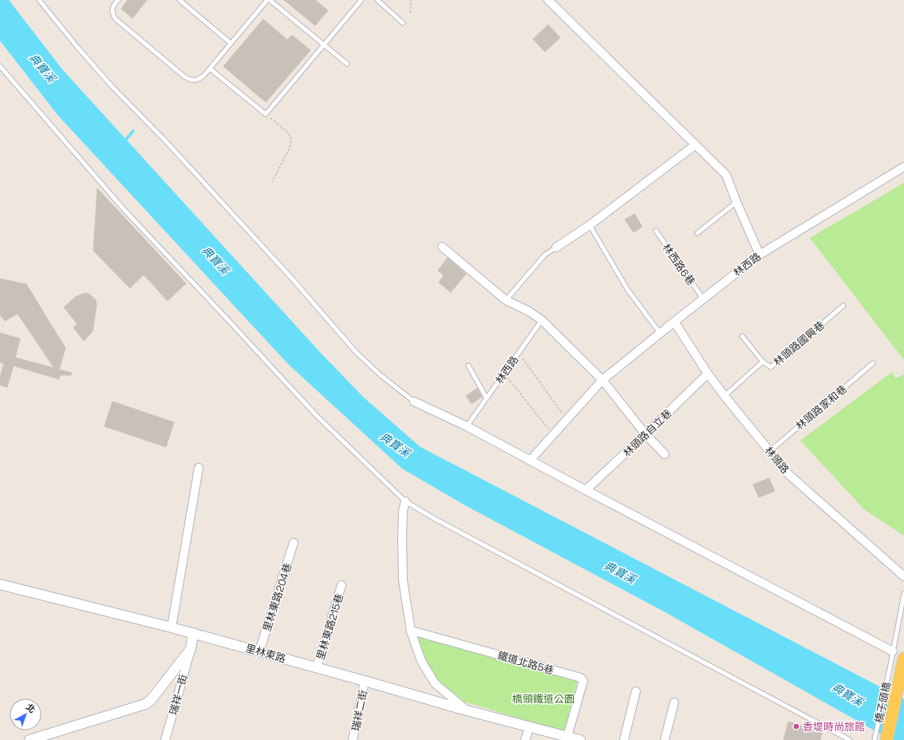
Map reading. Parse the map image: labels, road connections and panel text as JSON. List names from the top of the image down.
{
  "streets": {
    "main road": ["橋子頭橋"],
    "street": [
      "林西路",
      "林頭路自立巷",
      "林頭路",
      "里林東路204巷",
      "里林東路215巷",
      "里林東路",
      "鐵道北路5巷",
      "瑞祥一街",
      "瑞祥二街"
    ],
    "lane": ["林西路6巷", "林頭路國興巷", "林頭路家和巷"]
  },
  "crossings": [
    ["林西路6巷", "林西路"],
    ["林西路", "林頭路"],
    ["林頭路國興巷", "林頭路"],
    ["林頭路家和巷", "林頭路"],
    ["林頭路自立巷", "林頭路"],
    ["里林東路204巷", "里林東路"],
    ["里林東路215巷", "里林東路"],
    ["里林東路", "鐵道北路5巷"],
    ["里林東路", "瑞祥二街"]
  ],
  "water": ["典寶溪"],
  "parks": ["橋頭鐵道公園"],
  "places": ["香堤時尚旅館"],
  "north": "top right"
}
